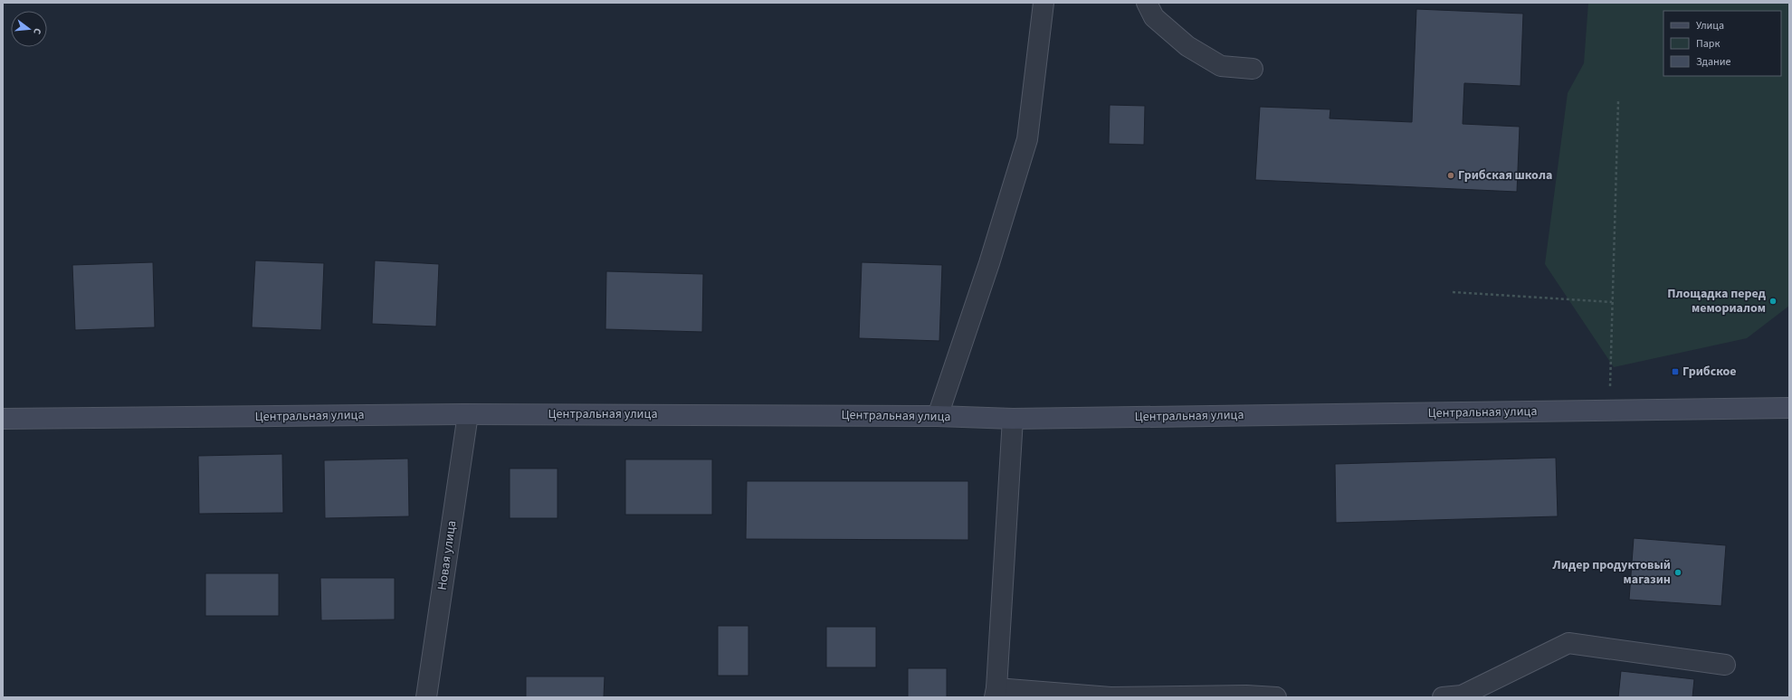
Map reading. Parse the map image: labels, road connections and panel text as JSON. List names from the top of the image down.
{
  "streets": {
    "street": ["Центральная улица", "Новая улица"]
  },
  "crossings": [
    ["Центральная улица", "Новая улица"]
  ],
  "places": {
    "other": ["Грибская школа", "Площадка перед мемориалом", "Лидер продуктовый магазин"],
    "transit": ["Грибское"]
  },
  "legend": ["Улица", "Парк", "Здание"],
  "north": "right"
}
